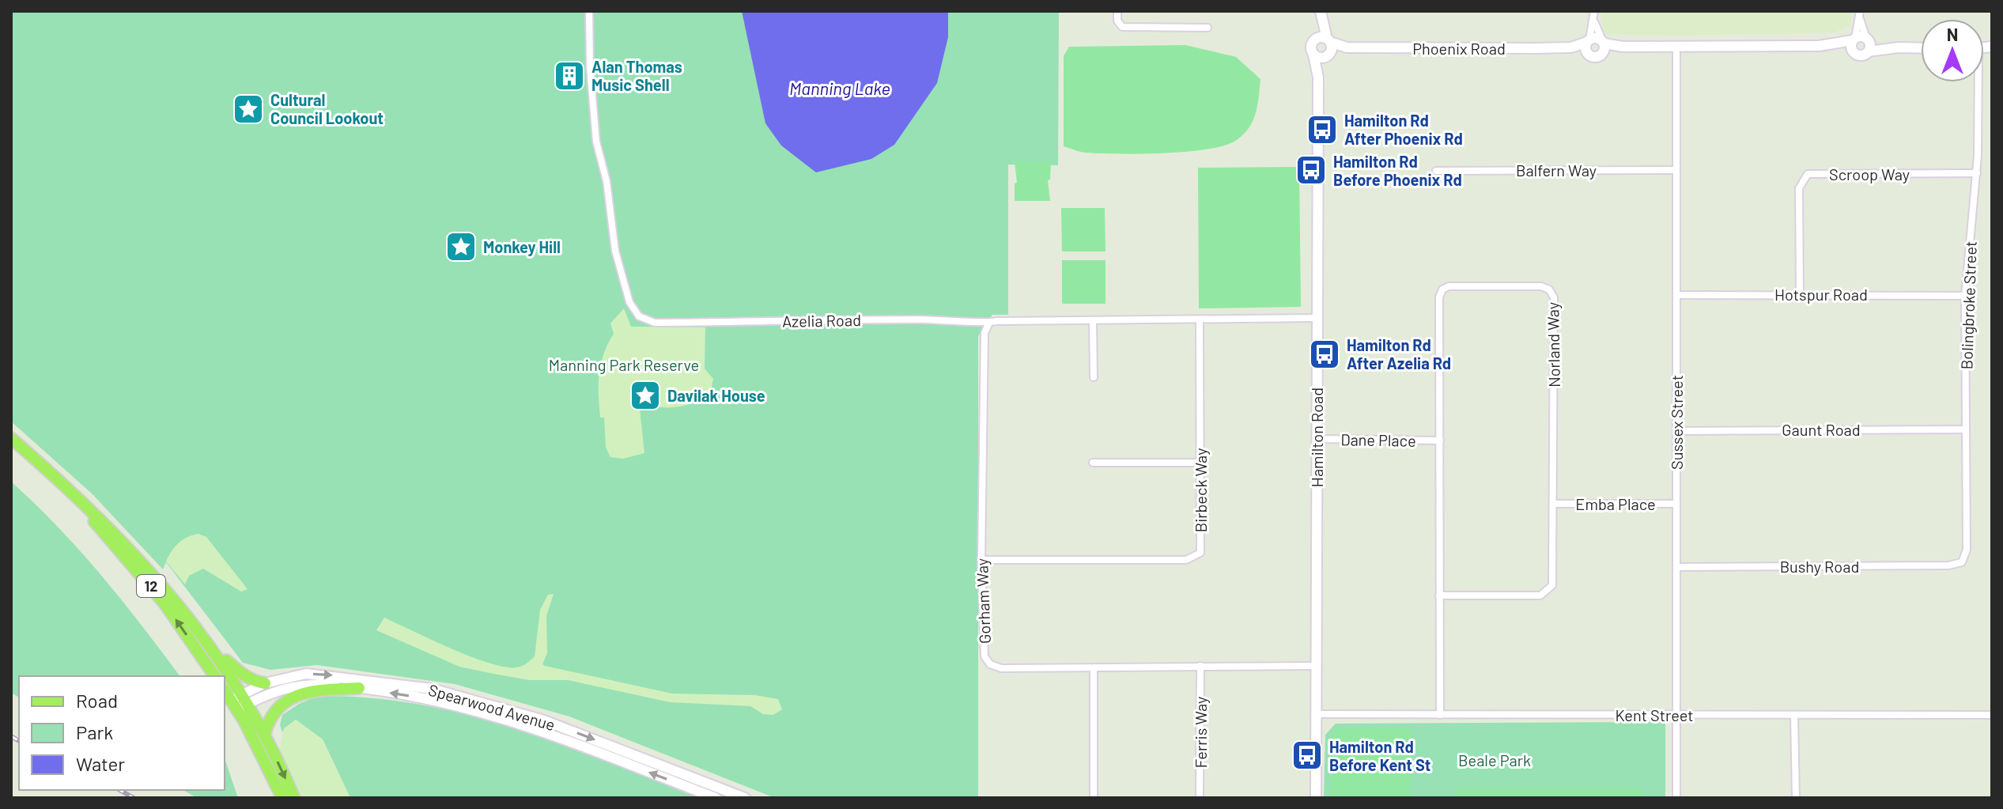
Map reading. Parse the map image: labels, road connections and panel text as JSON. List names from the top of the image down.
{
  "streets": {
    "main road": [
      "Phoenix Road",
      "Hamilton Road",
      "12",
      "Spearwood Avenue"
    ],
    "street": [
      "Balfern Way",
      "Scroop Way",
      "Hotspur Road",
      "Bolingbroke Street",
      "Azelia Road",
      "Norland Way",
      "Sussex Street",
      "Gaunt Road",
      "Dane Place",
      "Birbeck Way",
      "Emba Place",
      "Bushy Road",
      "Gorham Way",
      "Kent Street",
      "Ferris Way"
    ]
  },
  "crossings": [
    ["Phoenix Road", "Hamilton Road"],
    ["Balfern Way", "Sussex Street"],
    ["Scroop Way", "Hotspur Road"],
    ["Scroop Way", "Bolingbroke Street"],
    ["Hotspur Road", "Bolingbroke Street"],
    ["Hotspur Road", "Sussex Street"],
    ["Bolingbroke Street", "Gaunt Road"],
    ["Bolingbroke Street", "Bushy Road"],
    ["Azelia Road", "Hamilton Road"],
    ["Azelia Road", "Birbeck Way"],
    ["Azelia Road", "Gorham Way"],
    ["Norland Way", "Dane Place"],
    ["Norland Way", "Emba Place"],
    ["Norland Way", "Kent Street"],
    ["Sussex Street", "Gaunt Road"],
    ["Sussex Street", "Emba Place"],
    ["Sussex Street", "Bushy Road"],
    ["Sussex Street", "Kent Street"],
    ["Hamilton Road", "Dane Place"],
    ["Hamilton Road", "Gorham Way"],
    ["Hamilton Road", "Kent Street"],
    ["Birbeck Way", "Gorham Way"],
    ["12", "Spearwood Avenue"],
    ["Gorham Way", "Ferris Way"]
  ],
  "water": ["Manning Lake"],
  "parks": ["Manning Park Reserve", "Beale Park"],
  "places": {
    "building": ["Alan Thomas Music Shell"],
    "place": ["Cultural Council Lookout", "Monkey Hill", "Davilak House"],
    "bus stop": [
      "Hamilton Rd After Phoenix Rd",
      "Hamilton Rd Before Phoenix Rd",
      "Hamilton Rd After Azelia Rd",
      "Hamilton Rd Before Kent St"
    ]
  },
  "legend": ["Road", "Park", "Water"],
  "north": "top"
}
